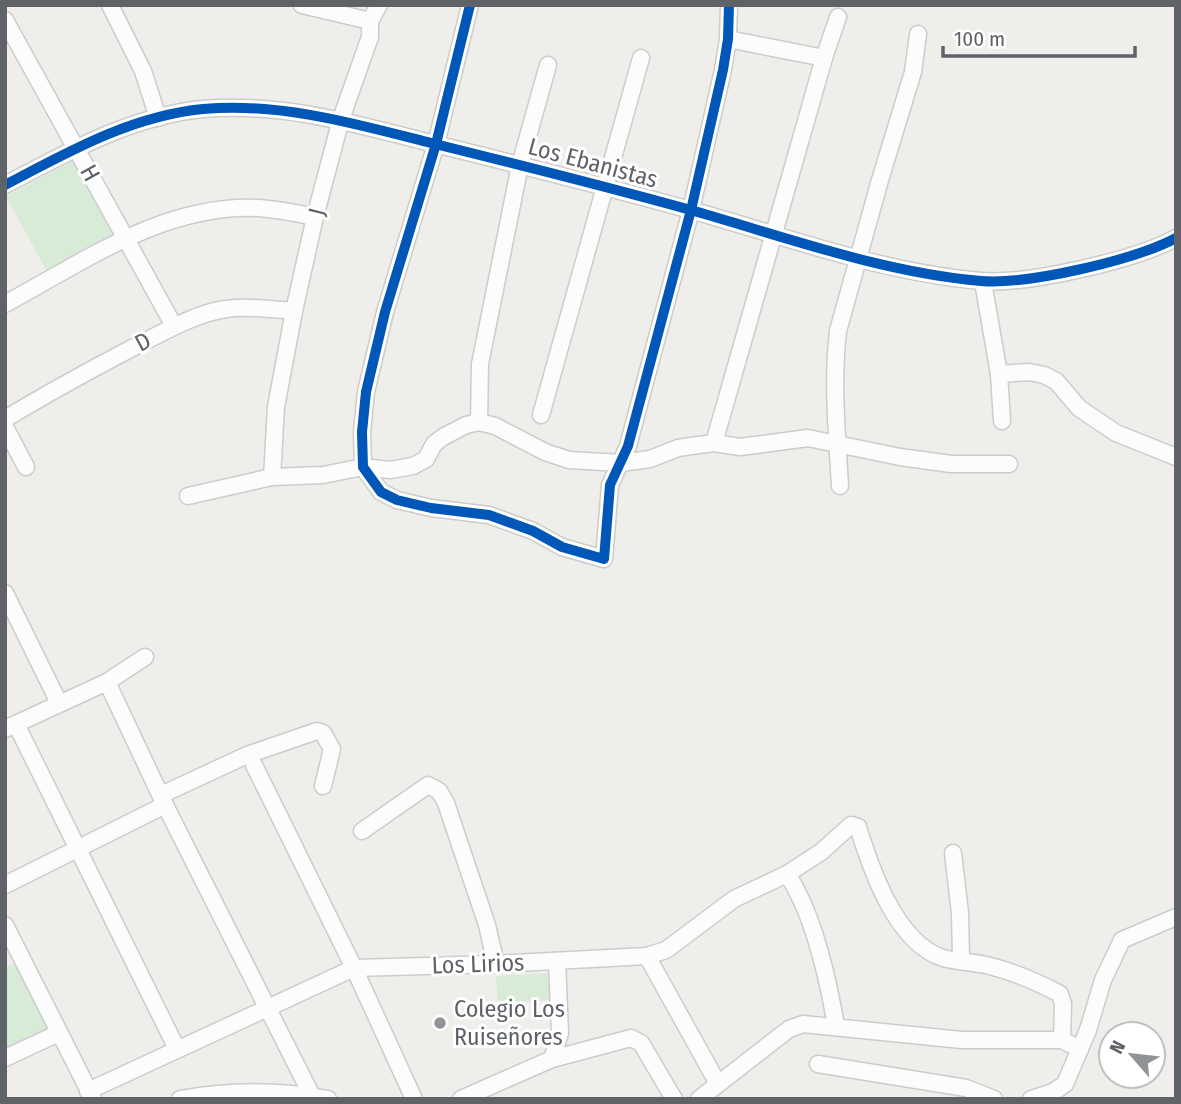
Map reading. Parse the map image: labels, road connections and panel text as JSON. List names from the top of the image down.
{
  "streets": {
    "street": [
      "Los Ebanistas",
      "H",
      "J",
      "D",
      "Los Lirios"
    ]
  },
  "crossings": [
    ["Los Ebanistas", "H"],
    ["Los Ebanistas", "J"],
    ["H", "D"],
    ["J", "D"]
  ],
  "places": ["Colegio Los Ruiseñores"],
  "scale_bar": "100 m",
  "north": "top left"
}
